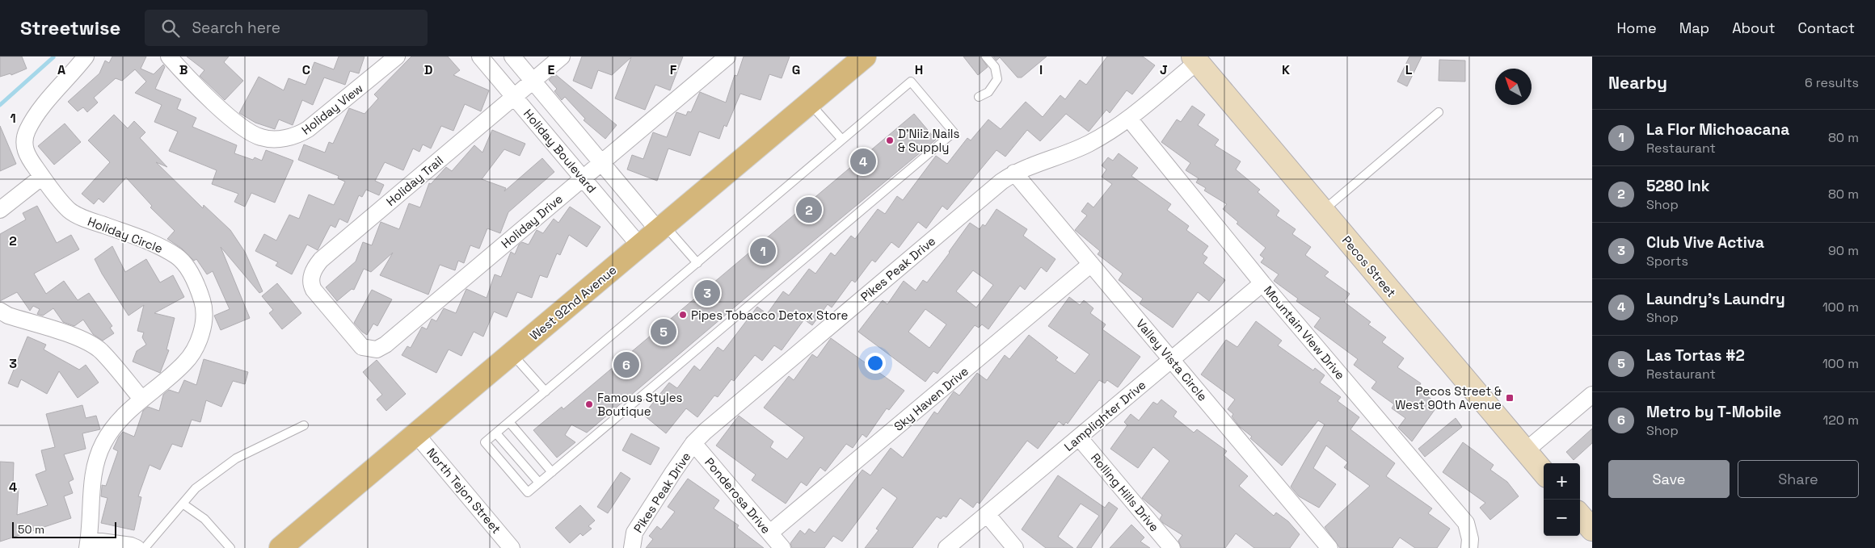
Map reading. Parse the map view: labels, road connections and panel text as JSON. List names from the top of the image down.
{
  "streets": {
    "main road": ["Pecos Street", "West 92nd Avenue"],
    "street": [
      "Holiday View",
      "Holiday Boulevard",
      "Holiday Trail",
      "Holiday Drive",
      "Holiday Circle",
      "Pikes Peak Drive",
      "Mountain View Drive",
      "Valley Vista Circle",
      "Sky Haven Drive",
      "Lamplighter Drive",
      "North Tejon Street",
      "Rolling Hills Drive",
      "Ponderosa Drive"
    ]
  },
  "crossings": [
    ["Holiday Boulevard", "Holiday Trail"],
    ["Holiday Boulevard", "Holiday Drive"],
    ["Holiday Boulevard", "West 92nd Avenue"],
    ["Holiday Trail", "Holiday Drive"],
    ["Pecos Street", "Pikes Peak Drive"],
    ["Pikes Peak Drive", "Mountain View Drive"],
    ["Pikes Peak Drive", "Valley Vista Circle"],
    ["Pikes Peak Drive", "Ponderosa Drive"],
    ["West 92nd Avenue", "North Tejon Street"],
    ["Mountain View Drive", "Lamplighter Drive"],
    ["Valley Vista Circle", "Sky Haven Drive"],
    ["Valley Vista Circle", "Lamplighter Drive"],
    ["Sky Haven Drive", "Ponderosa Drive"],
    ["Lamplighter Drive", "Rolling Hills Drive"]
  ],
  "places": {
    "other": ["D'Niiz Nails & Supply", "Pipes Tobacco Detox Store", "Famous Styles Boutique"],
    "transit": ["Pecos Street & West 90th Avenue"]
  },
  "scale_bar": "50 m",
  "north": "top left",
  "page": {
    "header": "Streetwise",
    "search": "Search here",
    "nav": [
      "Home",
      "Map",
      "About",
      "Contact"
    ],
    "heading": ["Nearby", "6 results"],
    "list": [
      {
        "mark": "1",
        "name": "La Flor Michoacana",
        "note": "Restaurant",
        "value": "80 m"
      },
      {
        "mark": "2",
        "name": "5280 Ink",
        "note": "Shop",
        "value": "80 m"
      },
      {
        "mark": "3",
        "name": "Club Vive Activa",
        "note": "Sports",
        "value": "90 m"
      },
      {
        "mark": "4",
        "name": "Laundry's Laundry",
        "note": "Shop",
        "value": "100 m"
      },
      {
        "mark": "5",
        "name": "Las Tortas #2",
        "note": "Restaurant",
        "value": "100 m"
      },
      {
        "mark": "6",
        "name": "Metro by T-Mobile",
        "note": "Shop",
        "value": "120 m"
      }
    ],
    "pins": [
      "4",
      "2",
      "1",
      "3",
      "5",
      "6"
    ],
    "buttons": ["Save", "Share"],
    "map_buttons": ["+", "−"],
    "scale": "50 m"
  },
  "grid": {
    "columns": [
      "A",
      "B",
      "C",
      "D",
      "E",
      "F",
      "G",
      "H",
      "I",
      "J",
      "K",
      "L"
    ],
    "rows": [
      "1",
      "2",
      "3",
      "4"
    ]
  }
}
